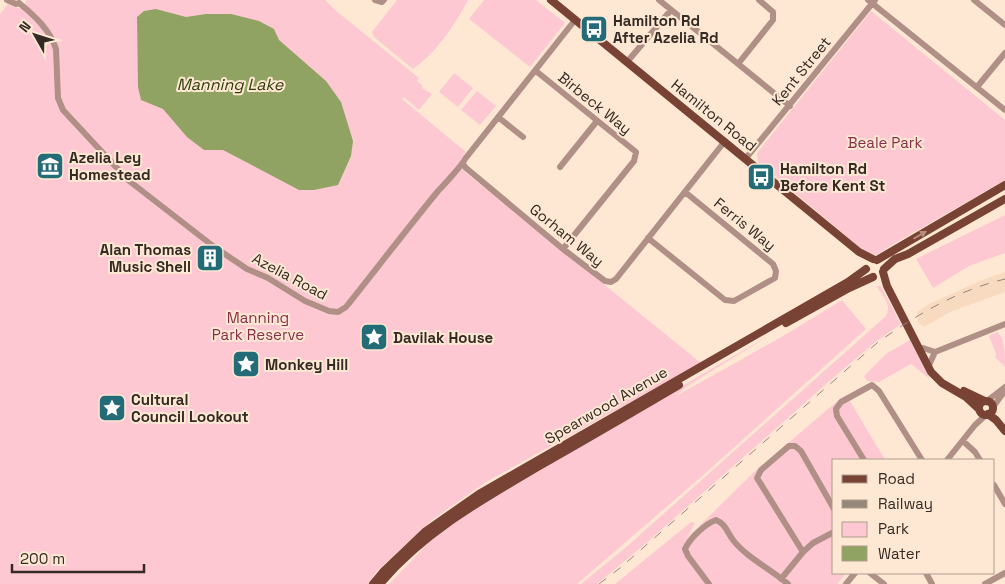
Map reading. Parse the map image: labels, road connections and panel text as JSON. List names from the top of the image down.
{
  "streets": {
    "main road": ["Hamilton Road", "Spearwood Avenue"],
    "street": [
      "Kent Street",
      "Birbeck Way",
      "Ferris Way",
      "Gorham Way",
      "Azelia Road"
    ]
  },
  "crossings": [
    ["Kent Street", "Hamilton Road"],
    ["Birbeck Way", "Gorham Way"],
    ["Birbeck Way", "Azelia Road"],
    ["Hamilton Road", "Gorham Way"],
    ["Hamilton Road", "Azelia Road"],
    ["Hamilton Road", "Spearwood Avenue"],
    ["Ferris Way", "Gorham Way"],
    ["Gorham Way", "Azelia Road"]
  ],
  "water": ["Manning Lake"],
  "parks": ["Beale Park", "Manning Park Reserve"],
  "places": {
    "bus stop": ["Hamilton Rd After Azelia Rd", "Hamilton Rd Before Kent St"],
    "museum": ["Azelia Ley Homestead"],
    "building": ["Alan Thomas Music Shell"],
    "place": ["Davilak House", "Monkey Hill", "Cultural Council Lookout"]
  },
  "legend": [
    "Road",
    "Railway",
    "Park",
    "Water"
  ],
  "scale_bar": "200 m",
  "north": "top left"
}
